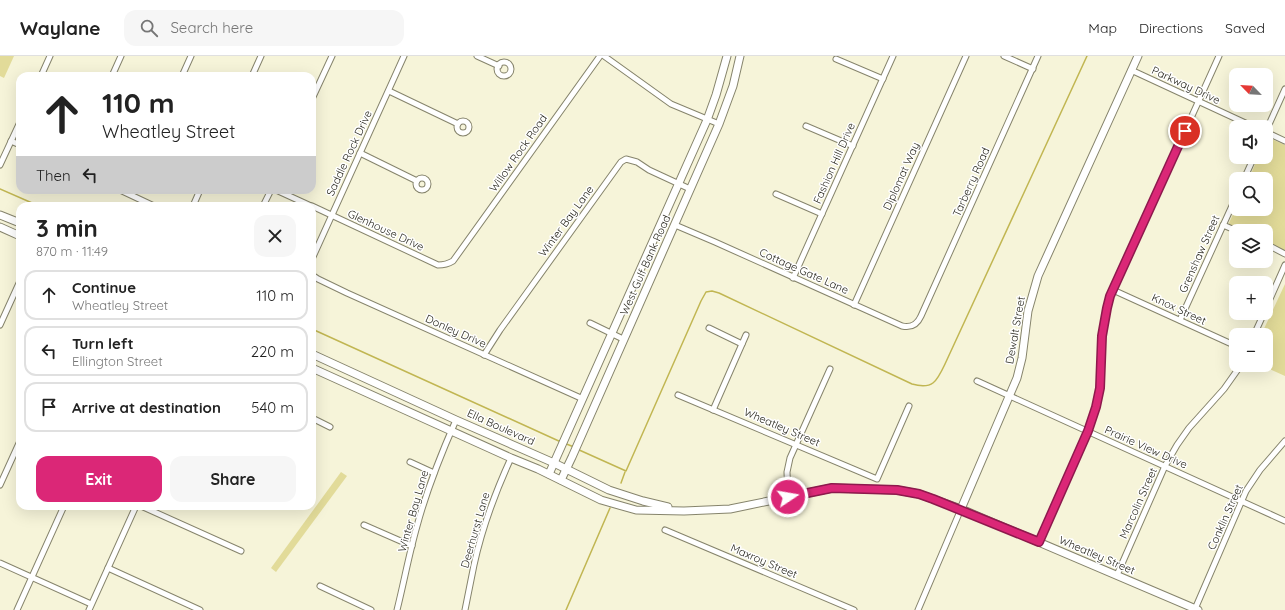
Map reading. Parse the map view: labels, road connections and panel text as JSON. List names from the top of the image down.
{
  "streets": {
    "main road": [
      "West Gulf Bank Road",
      "Dewalt Street",
      "Ella Boulevard",
      "Wheatley Street"
    ],
    "street": [
      "Parkway Drive",
      "Saddle Rock Drive",
      "Willow Rock Road",
      "Fashion Hill Drive",
      "Diplomat Way",
      "Tarberry Road",
      "Winter Bay Lane",
      "Glenhouse Drive",
      "Grenshaw Street",
      "Cottage Gate Lane",
      "Knox Street",
      "Donley Drive",
      "Prairie View Drive",
      "Marcolin Street",
      "Conklin Street",
      "Deerhurst Lane",
      "Maxroy Street"
    ]
  },
  "crossings": [
    ["Parkway Drive", "Dewalt Street"],
    ["Saddle Rock Drive", "Glenhouse Drive"],
    ["Willow Rock Road", "Glenhouse Drive"],
    ["Fashion Hill Drive", "Cottage Gate Lane"],
    ["Diplomat Way", "Cottage Gate Lane"],
    ["Tarberry Road", "Cottage Gate Lane"],
    ["Winter Bay Lane", "West Gulf Bank Road"],
    ["Winter Bay Lane", "Donley Drive"],
    ["Winter Bay Lane", "Ella Boulevard"],
    ["Grenshaw Street", "Knox Street"],
    ["West Gulf Bank Road", "Cottage Gate Lane"],
    ["West Gulf Bank Road", "Donley Drive"],
    ["West Gulf Bank Road", "Ella Boulevard"],
    ["Dewalt Street", "Wheatley Street"],
    ["Dewalt Street", "Prairie View Drive"],
    ["Ella Boulevard", "Wheatley Street"],
    ["Ella Boulevard", "Deerhurst Lane"],
    ["Wheatley Street", "Marcolin Street"],
    ["Wheatley Street", "Conklin Street"],
    ["Prairie View Drive", "Marcolin Street"],
    ["Prairie View Drive", "Conklin Street"]
  ],
  "north": "top left",
  "page": {
    "header": "Waylane",
    "search": "Search here",
    "nav": ["Map", "Directions", "Saved"],
    "map_buttons": ["+", "−"],
    "turn": ["110 m", "Wheatley Street"],
    "then": "Then",
    "heading": ["3 min", "870 m · 11:49"],
    "list": [
      {
        "name": "Continue",
        "note": "Wheatley Street",
        "value": "110 m"
      },
      {
        "name": "Turn left",
        "note": "Ellington Street",
        "value": "220 m"
      },
      {
        "name": "Arrive at destination",
        "value": "540 m"
      }
    ],
    "buttons": ["Exit", "Share"]
  }
}
